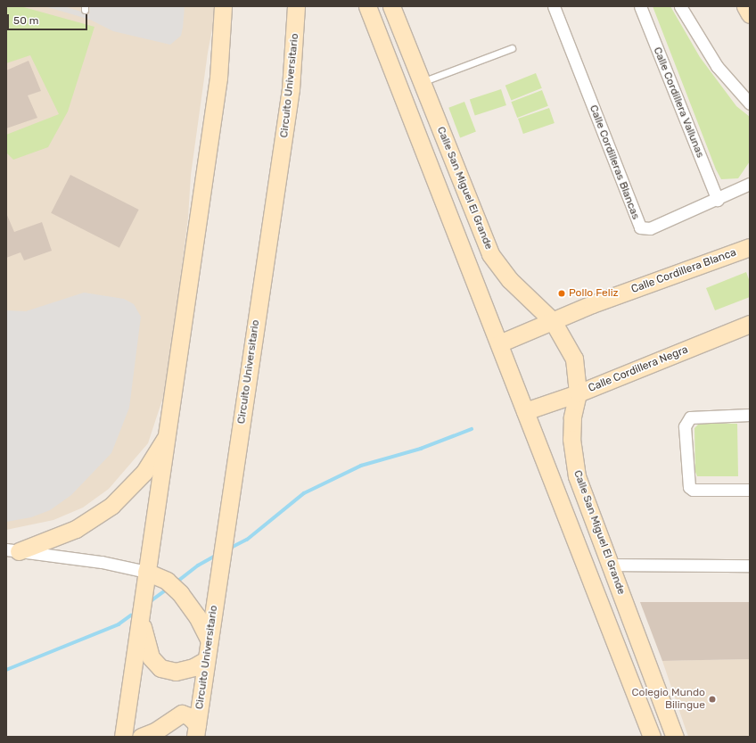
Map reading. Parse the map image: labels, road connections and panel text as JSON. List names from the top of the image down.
{
  "streets": {
    "street": [
      "Circuito Universitario",
      "Calle Cordillera Vallunas",
      "Calle Cordilleras Blancas",
      "Calle San Miguel El Grande",
      "Calle Cordillera Blanca",
      "Calle Cordillera Negra"
    ]
  },
  "crossings": [
    ["Calle Cordillera Vallunas", "Calle Cordilleras Blancas"],
    ["Calle San Miguel El Grande", "Calle Cordillera Blanca"],
    ["Calle San Miguel El Grande", "Calle Cordillera Negra"]
  ],
  "places": ["Pollo Feliz", "Colegio Mundo Bilingue"],
  "scale_bar": "50 m"
}
